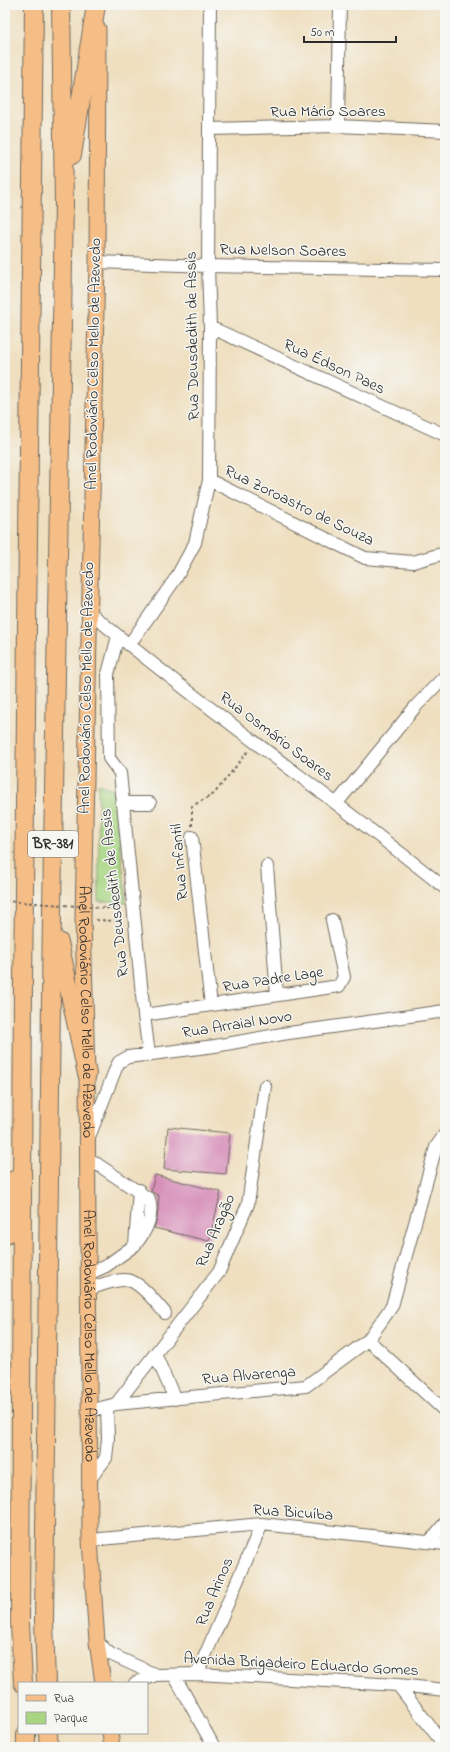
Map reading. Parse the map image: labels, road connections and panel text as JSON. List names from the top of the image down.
{
  "streets": {
    "highway": ["Anel Rodoviário Celso Mello de Azevedo", "BR-381"],
    "street": [
      "Rua Mário Soares",
      "Rua Nelson Soares",
      "Rua Deusdedith de Assis",
      "Rua Édson Paes",
      "Rua Zoroastro de Souza",
      "Rua Osmário Soares",
      "Rua Infantil",
      "Rua Padre Lage",
      "Rua Arraial Novo",
      "Rua Aragão",
      "Rua Alvarenga",
      "Rua Bicuíba",
      "Rua Arinos",
      "Avenida Brigadeiro Eduardo Gomes"
    ]
  },
  "crossings": [
    ["Rua Mário Soares", "Rua Deusdedith de Assis"],
    ["Rua Nelson Soares", "Rua Deusdedith de Assis"],
    ["Rua Nelson Soares", "Anel Rodoviário Celso Mello de Azevedo"],
    ["Rua Deusdedith de Assis", "Rua Édson Paes"],
    ["Rua Deusdedith de Assis", "Rua Zoroastro de Souza"],
    ["Rua Deusdedith de Assis", "Rua Osmário Soares"],
    ["Rua Deusdedith de Assis", "Rua Padre Lage"],
    ["Rua Deusdedith de Assis", "Rua Arraial Novo"],
    ["Anel Rodoviário Celso Mello de Azevedo", "Rua Osmário Soares"],
    ["Anel Rodoviário Celso Mello de Azevedo", "Rua Arraial Novo"],
    ["Anel Rodoviário Celso Mello de Azevedo", "Rua Alvarenga"],
    ["Anel Rodoviário Celso Mello de Azevedo", "Rua Bicuíba"],
    ["Anel Rodoviário Celso Mello de Azevedo", "Avenida Brigadeiro Eduardo Gomes"],
    ["Rua Osmário Soares", "Rua Infantil"],
    ["Rua Infantil", "Rua Padre Lage"],
    ["Rua Aragão", "Rua Alvarenga"],
    ["Rua Bicuíba", "Rua Arinos"],
    ["Rua Arinos", "Avenida Brigadeiro Eduardo Gomes"]
  ],
  "legend": ["Rua", "Parque"],
  "scale_bar": "50 m"
}
